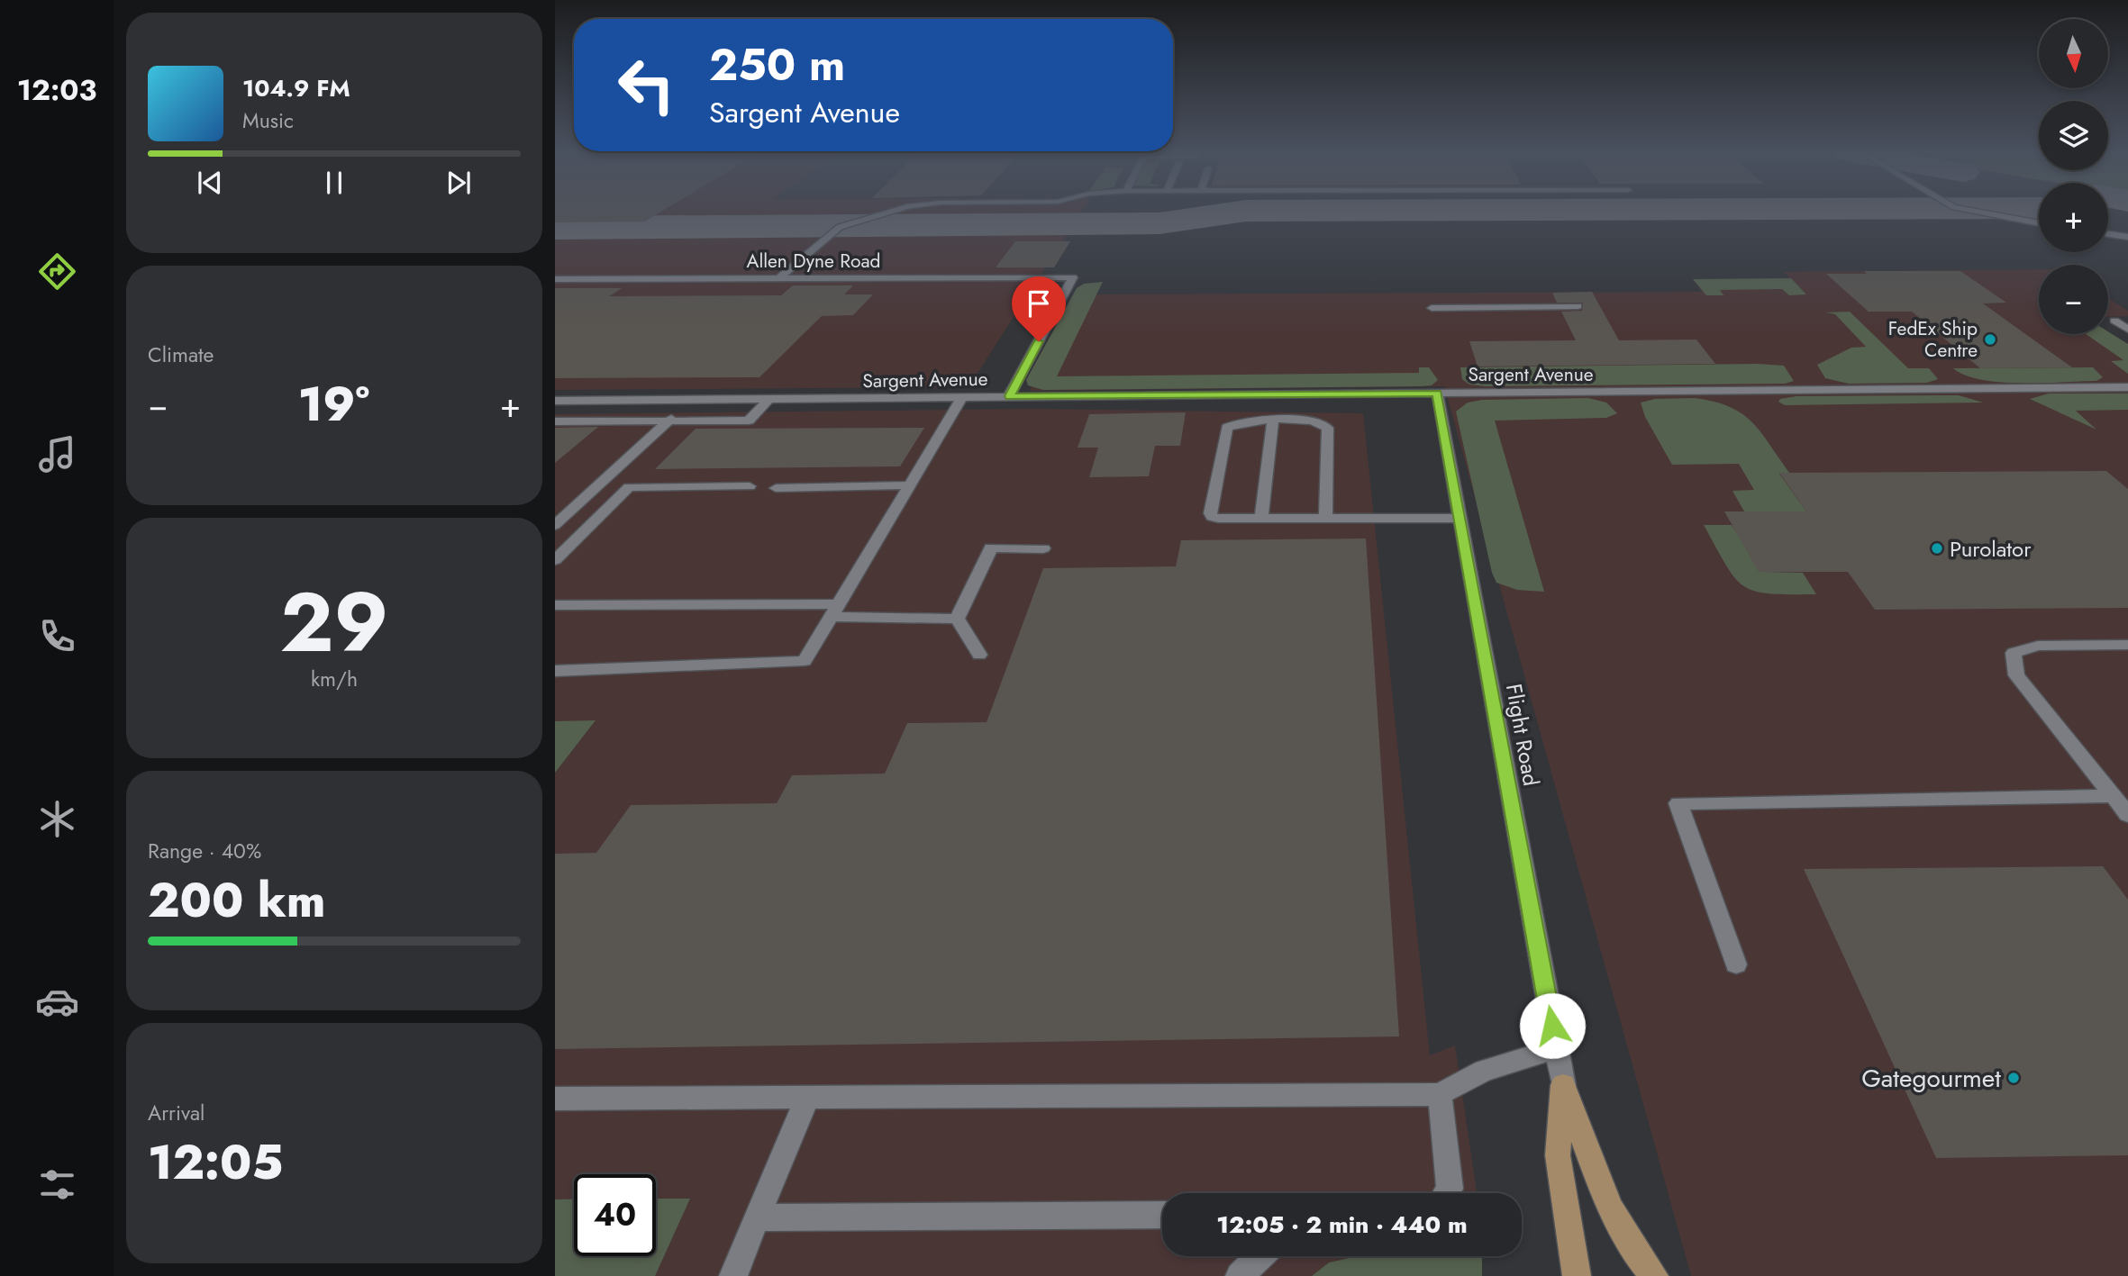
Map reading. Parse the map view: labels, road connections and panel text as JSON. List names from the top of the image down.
{
  "streets": {
    "street": ["Allen Dyne Road", "Sargent Avenue", "Flight Road"]
  },
  "crossings": [
    ["Allen Dyne Road", "Sargent Avenue"],
    ["Sargent Avenue", "Flight Road"]
  ],
  "places": ["FedEx Ship Centre", "Purolator", "Gategourmet"],
  "north": "bottom",
  "page": {
    "tabs": "12:03",
    "map_buttons": ["+", "−"],
    "turn": ["250 m", "Sargent Avenue"],
    "song": ["104.9 FM", "Music"],
    "tile": [
      "Climate",
      ["29", "km/h"],
      ["Range · 40%", "200 km"],
      ["Arrival", "12:05"]
    ],
    "heat": ["−", "19°", "+"],
    "limit": "40",
    "trip": "12:05 · 2 min · 440 m"
  }
}
